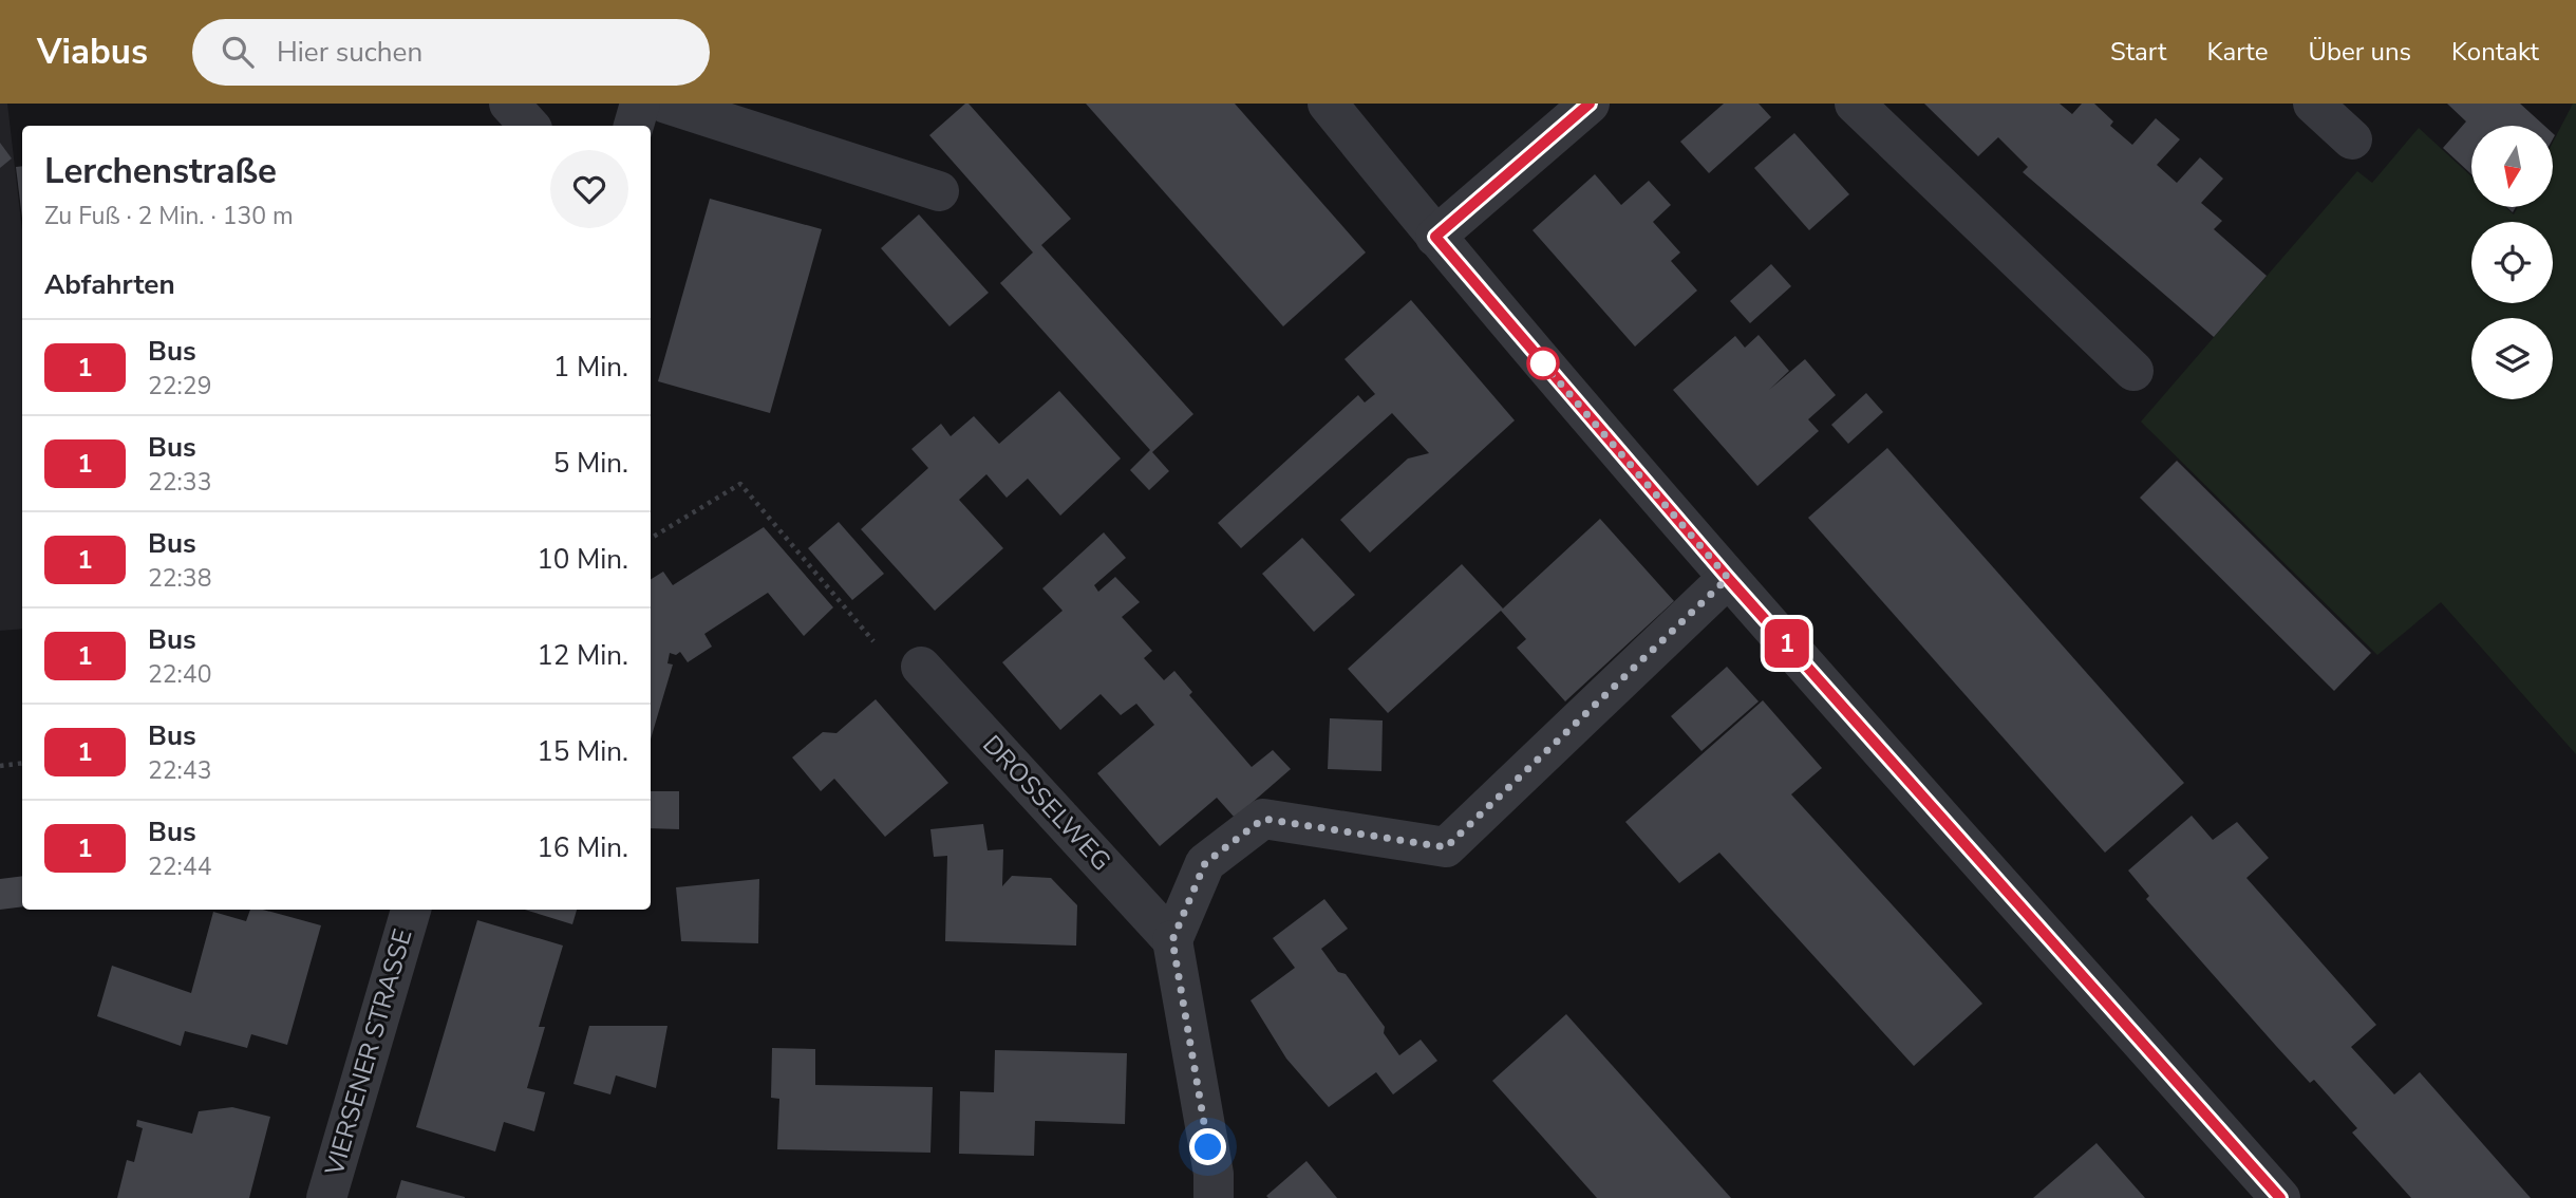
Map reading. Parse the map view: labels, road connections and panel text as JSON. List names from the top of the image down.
{
  "streets": {
    "street": ["DROSSELWEG", "VIERSENER STRASSE"]
  },
  "lines": ["bus line 1"],
  "north": "bottom",
  "page": {
    "header": "Viabus",
    "search": "Hier suchen",
    "nav": [
      "Start",
      "Karte",
      "Über uns",
      "Kontakt"
    ],
    "on_map": "1",
    "heading": [
      ["Lerchenstraße", "Zu Fuß · 2 Min. · 130 m"],
      "Abfahrten"
    ],
    "list": [
      {
        "mark": "1",
        "name": "Bus",
        "note": "22:29",
        "value": "1 Min."
      },
      {
        "mark": "1",
        "name": "Bus",
        "note": "22:33",
        "value": "5 Min."
      },
      {
        "mark": "1",
        "name": "Bus",
        "note": "22:38",
        "value": "10 Min."
      },
      {
        "mark": "1",
        "name": "Bus",
        "note": "22:40",
        "value": "12 Min."
      },
      {
        "mark": "1",
        "name": "Bus",
        "note": "22:43",
        "value": "15 Min."
      },
      {
        "mark": "1",
        "name": "Bus",
        "note": "22:44",
        "value": "16 Min."
      }
    ]
  }
}
